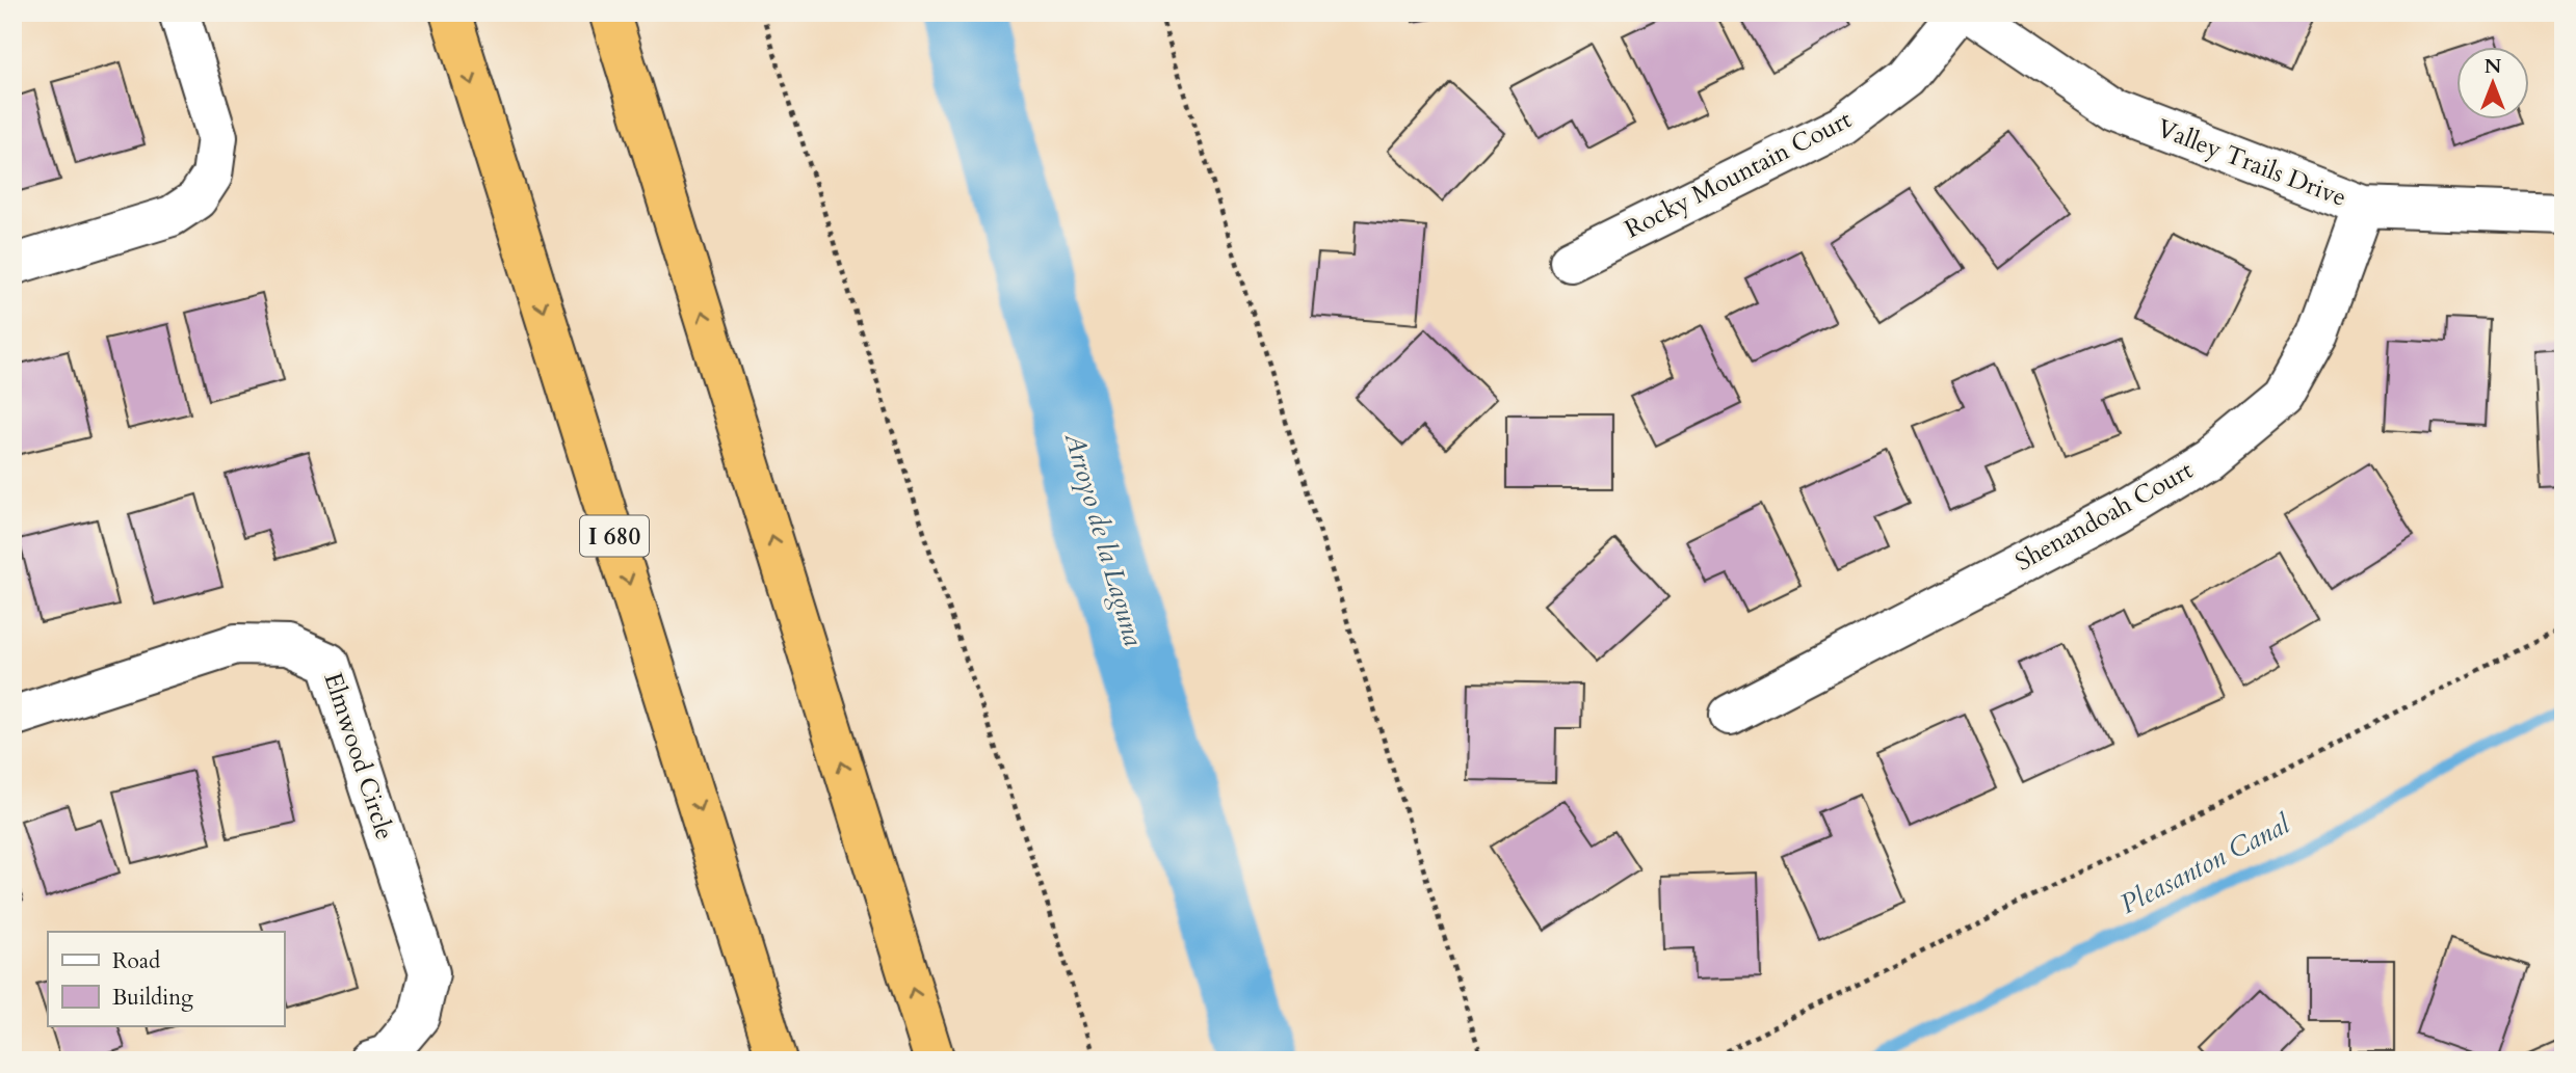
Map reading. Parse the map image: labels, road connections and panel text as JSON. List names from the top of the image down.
{
  "streets": {
    "highway": ["I 680"],
    "street": [
      "Valley Trails Drive",
      "Rocky Mountain Court",
      "Shenandoah Court",
      "Elmwood Circle"
    ]
  },
  "crossings": [
    ["Valley Trails Drive", "Shenandoah Court"]
  ],
  "water": ["Arroyo de la Laguna", "Pleasanton Canal"],
  "legend": ["Road", "Building"],
  "north": "top"
}
